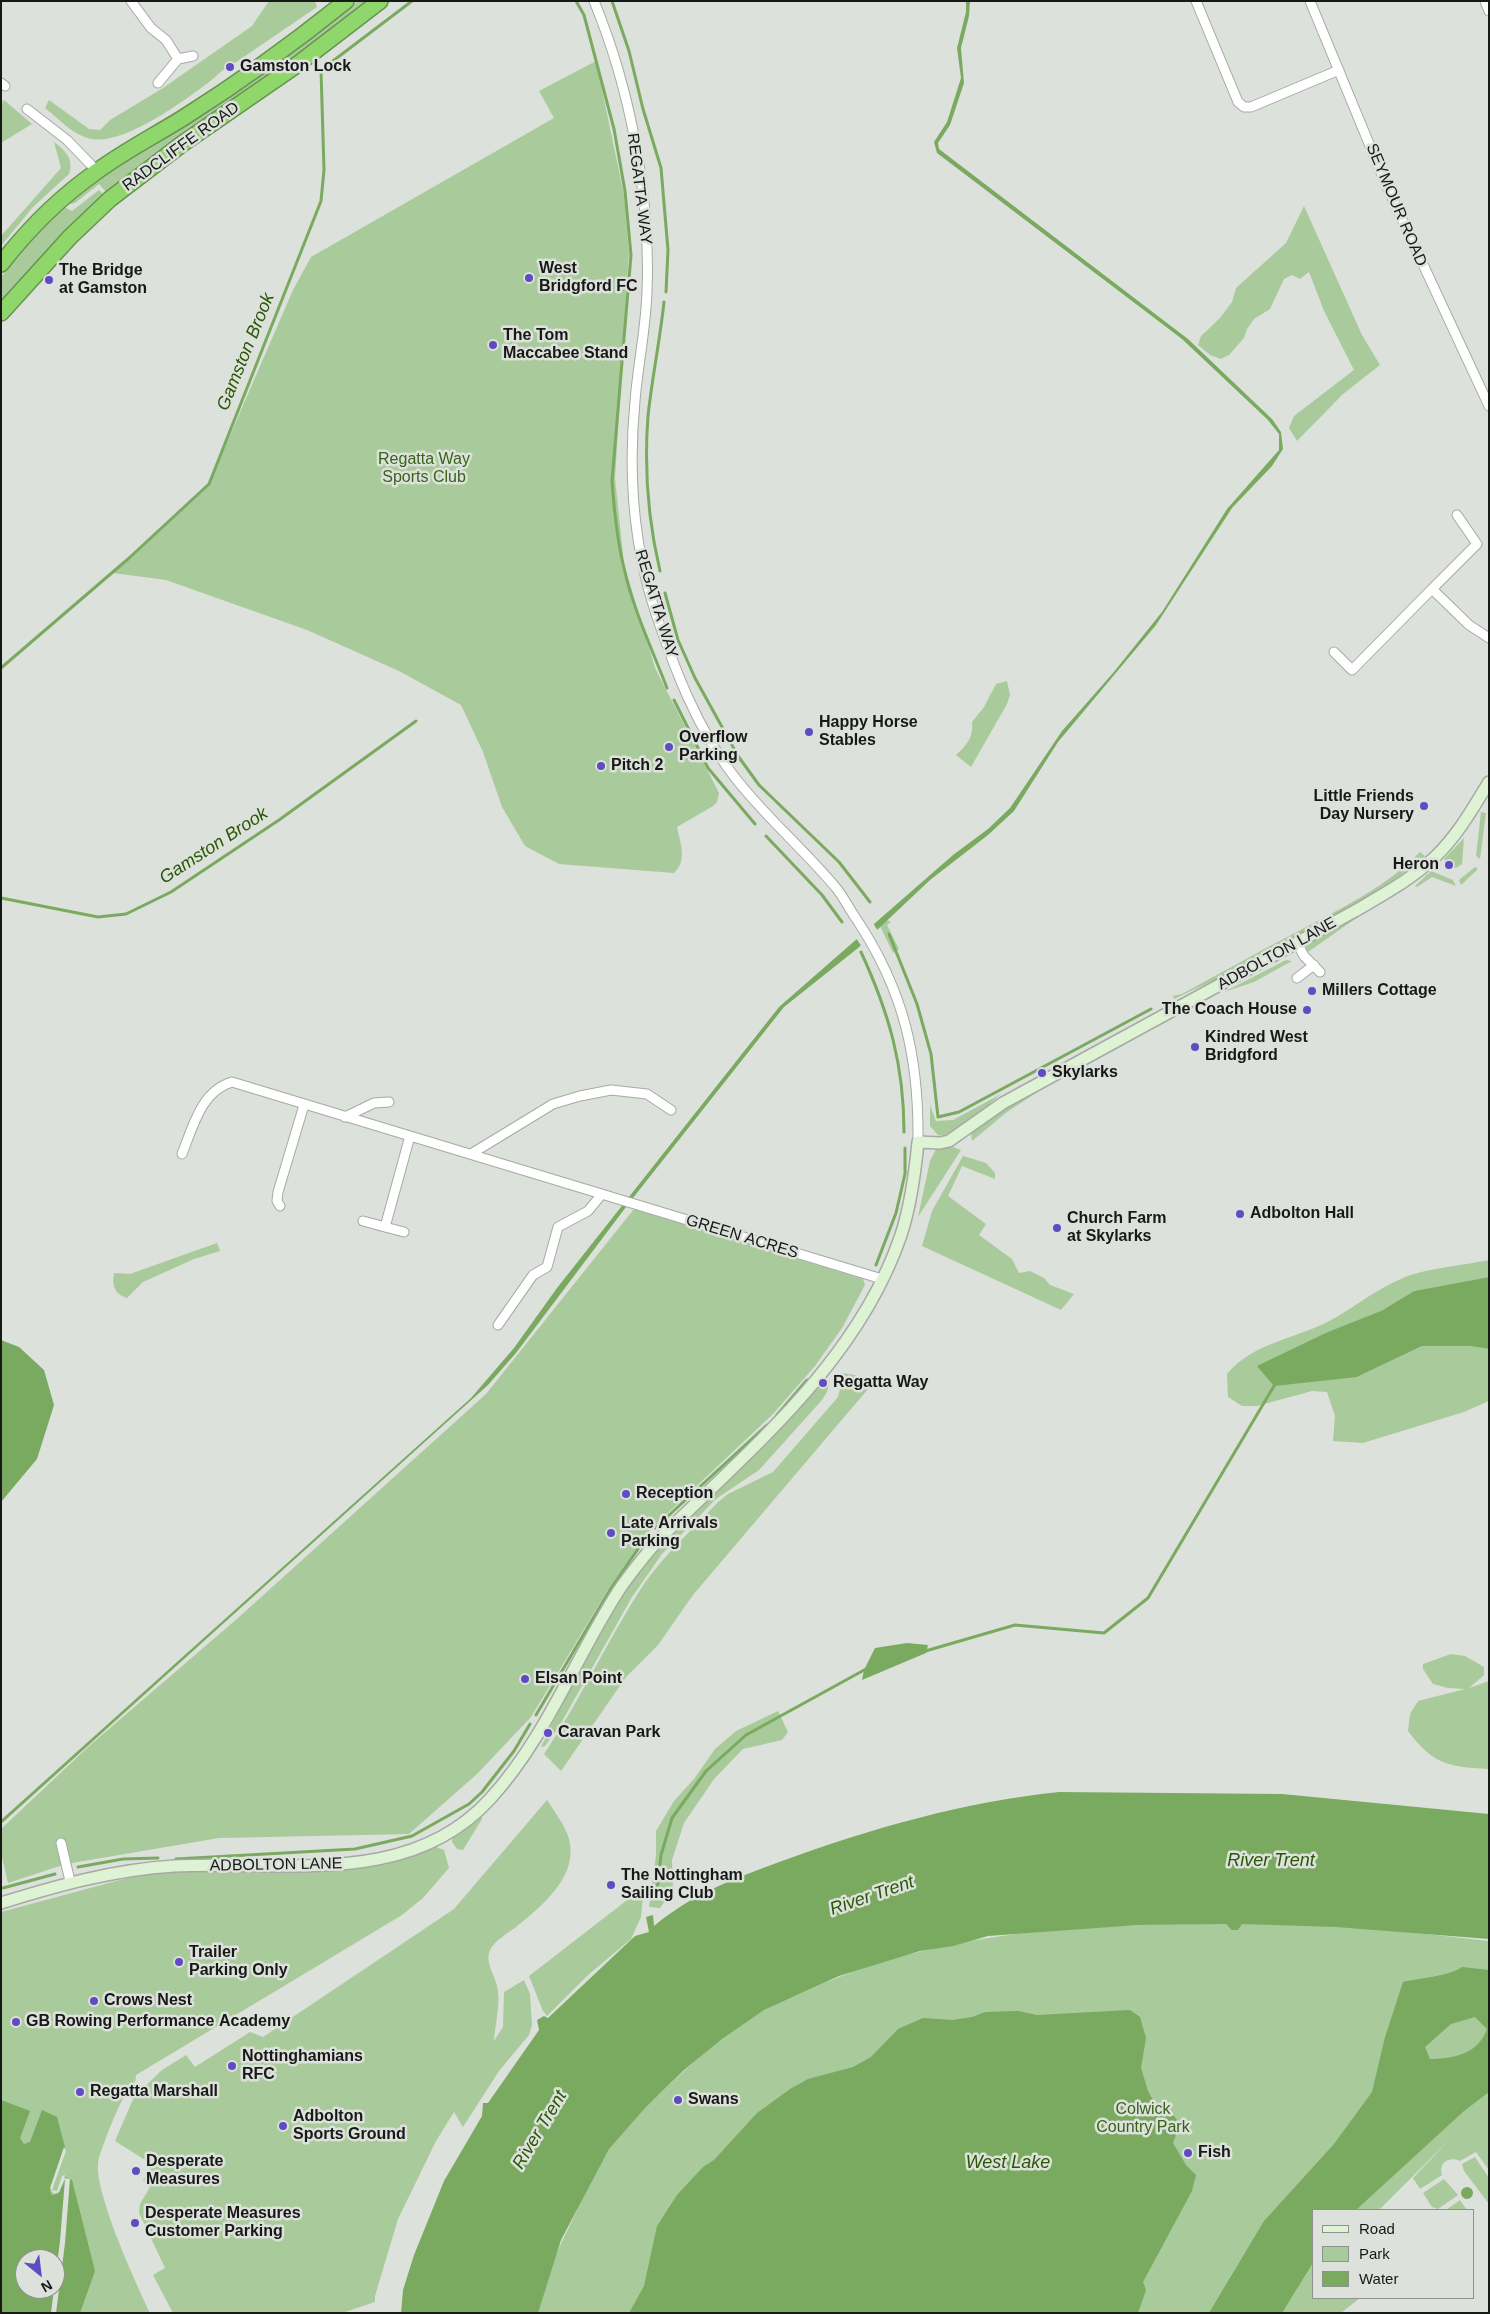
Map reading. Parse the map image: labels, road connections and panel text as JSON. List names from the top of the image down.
{
  "streets": {
    "highway": ["RADCLIFFE ROAD"],
    "street": [
      "REGATTA WAY",
      "SEYMOUR ROAD",
      "ADBOLTON LANE",
      "GREEN ACRES"
    ]
  },
  "crossings": [
    ["REGATTA WAY", "ADBOLTON LANE"],
    ["ADBOLTON LANE", "GREEN ACRES"]
  ],
  "water": ["Gamston Brook", "River Trent", "West Lake"],
  "parks": ["Regatta Way Sports Club", "Colwick Country Park"],
  "places": [
    "Gamston Lock",
    "West Bridgford FC",
    "The Bridge at Gamston",
    "The Tom Maccabee Stand",
    "Happy Horse Stables",
    "Overflow Parking",
    "Pitch 2",
    "Little Friends Day Nursery",
    "Heron",
    "Millers Cottage",
    "The Coach House",
    "Kindred West Bridgford",
    "Skylarks",
    "Adbolton Hall",
    "Church Farm at Skylarks",
    "Regatta Way",
    "Reception",
    "Late Arrivals Parking",
    "Elsan Point",
    "Caravan Park",
    "The Nottingham Sailing Club",
    "Trailer Parking Only",
    "Crows Nest",
    "GB Rowing Performance Academy",
    "Nottinghamians RFC",
    "Regatta Marshall",
    "Swans",
    "Adbolton Sports Ground",
    "Fish",
    "Desperate Measures",
    "Desperate Measures Customer Parking"
  ],
  "legend": ["Road", "Park", "Water"],
  "north": "bottom right"
}
